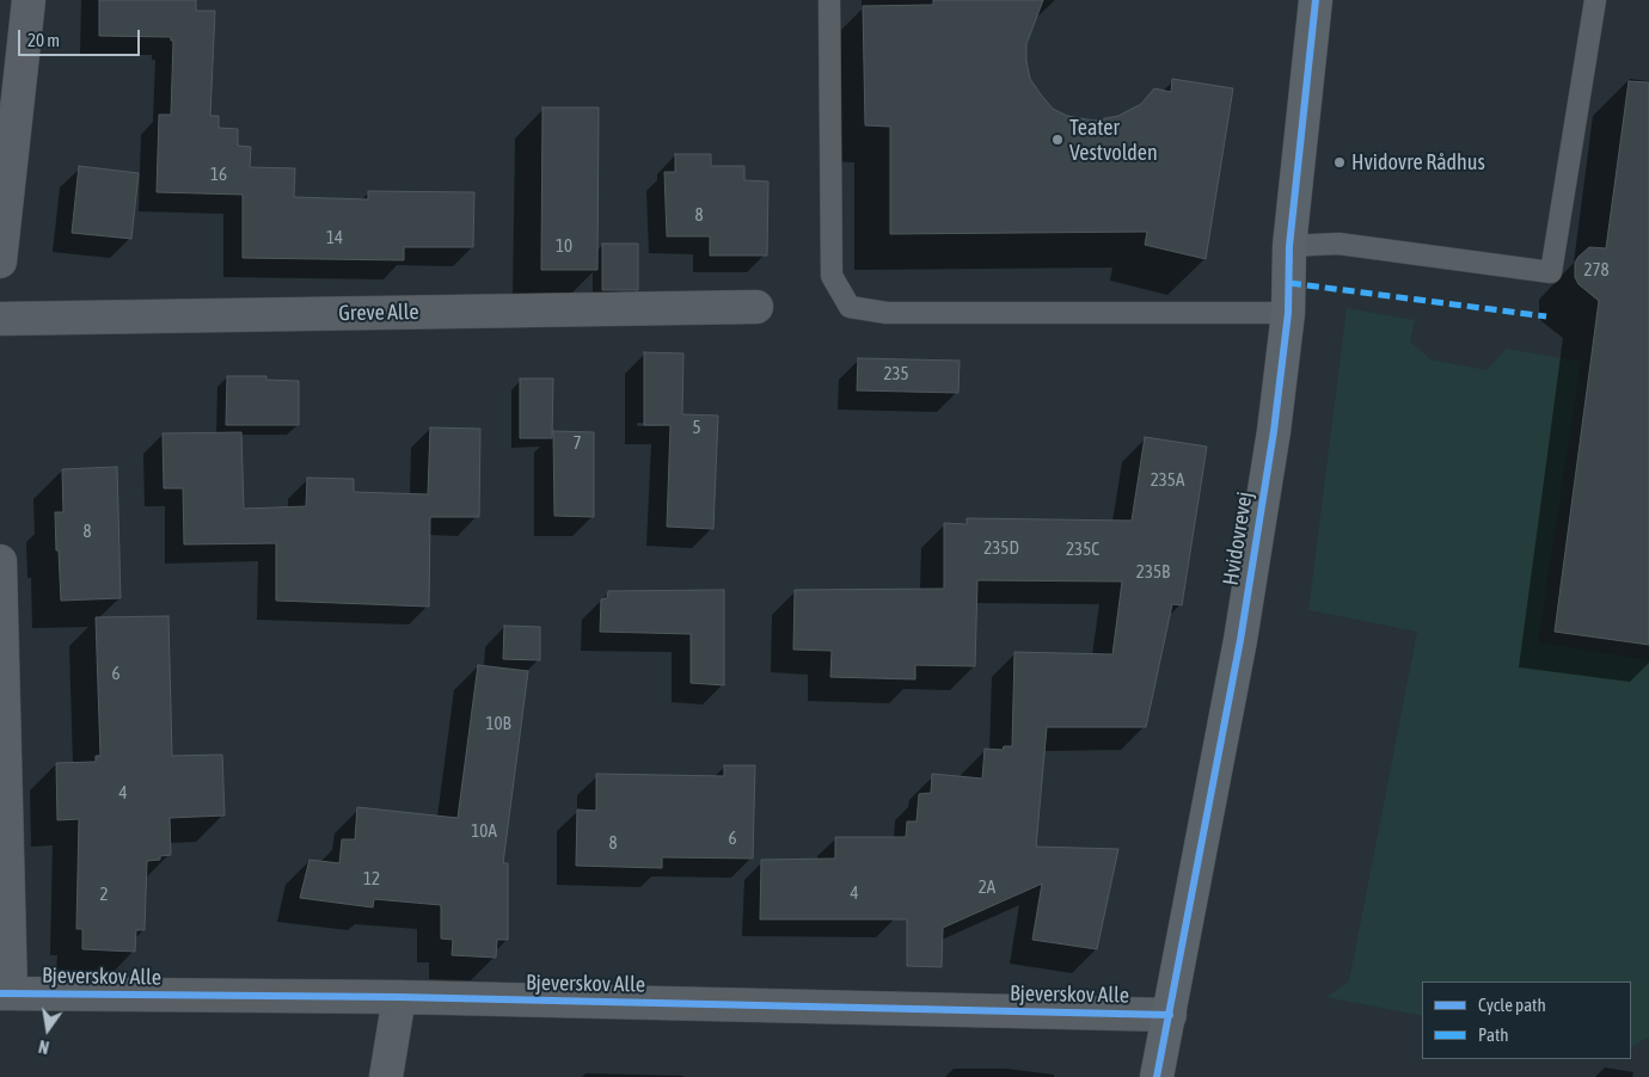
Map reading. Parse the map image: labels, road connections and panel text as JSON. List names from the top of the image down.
{
  "streets": {
    "street": ["Greve Alle", "Hvidovrevej", "Bjeverskov Alle"]
  },
  "crossings": [
    ["Hvidovrevej", "Bjeverskov Alle"]
  ],
  "places": ["Teater Vestvolden", "Hvidovre Rådhus"],
  "house_numbers": [
    "16",
    "8",
    "14",
    "10",
    "278",
    "235",
    "5",
    "7",
    "235A",
    "8",
    "235D",
    "235C",
    "235B",
    "6",
    "10B",
    "4",
    "10A",
    "6",
    "8",
    "12",
    "2A",
    "4",
    "2"
  ],
  "legend": ["Cycle path", "Path"],
  "scale_bar": "20 m",
  "north": "bottom"
}
